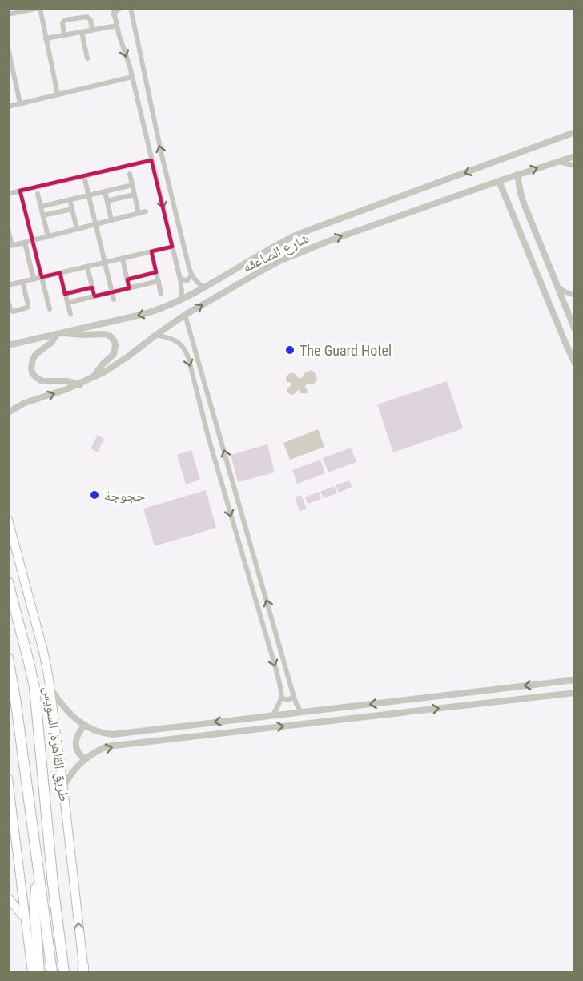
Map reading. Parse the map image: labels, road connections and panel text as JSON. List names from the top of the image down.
{
  "streets": {
    "highway": ["طريق القاهرة, السويس"],
    "street": ["شارع الصاعقه"]
  },
  "places": ["The Guard Hotel", "حجوجة"]
}
